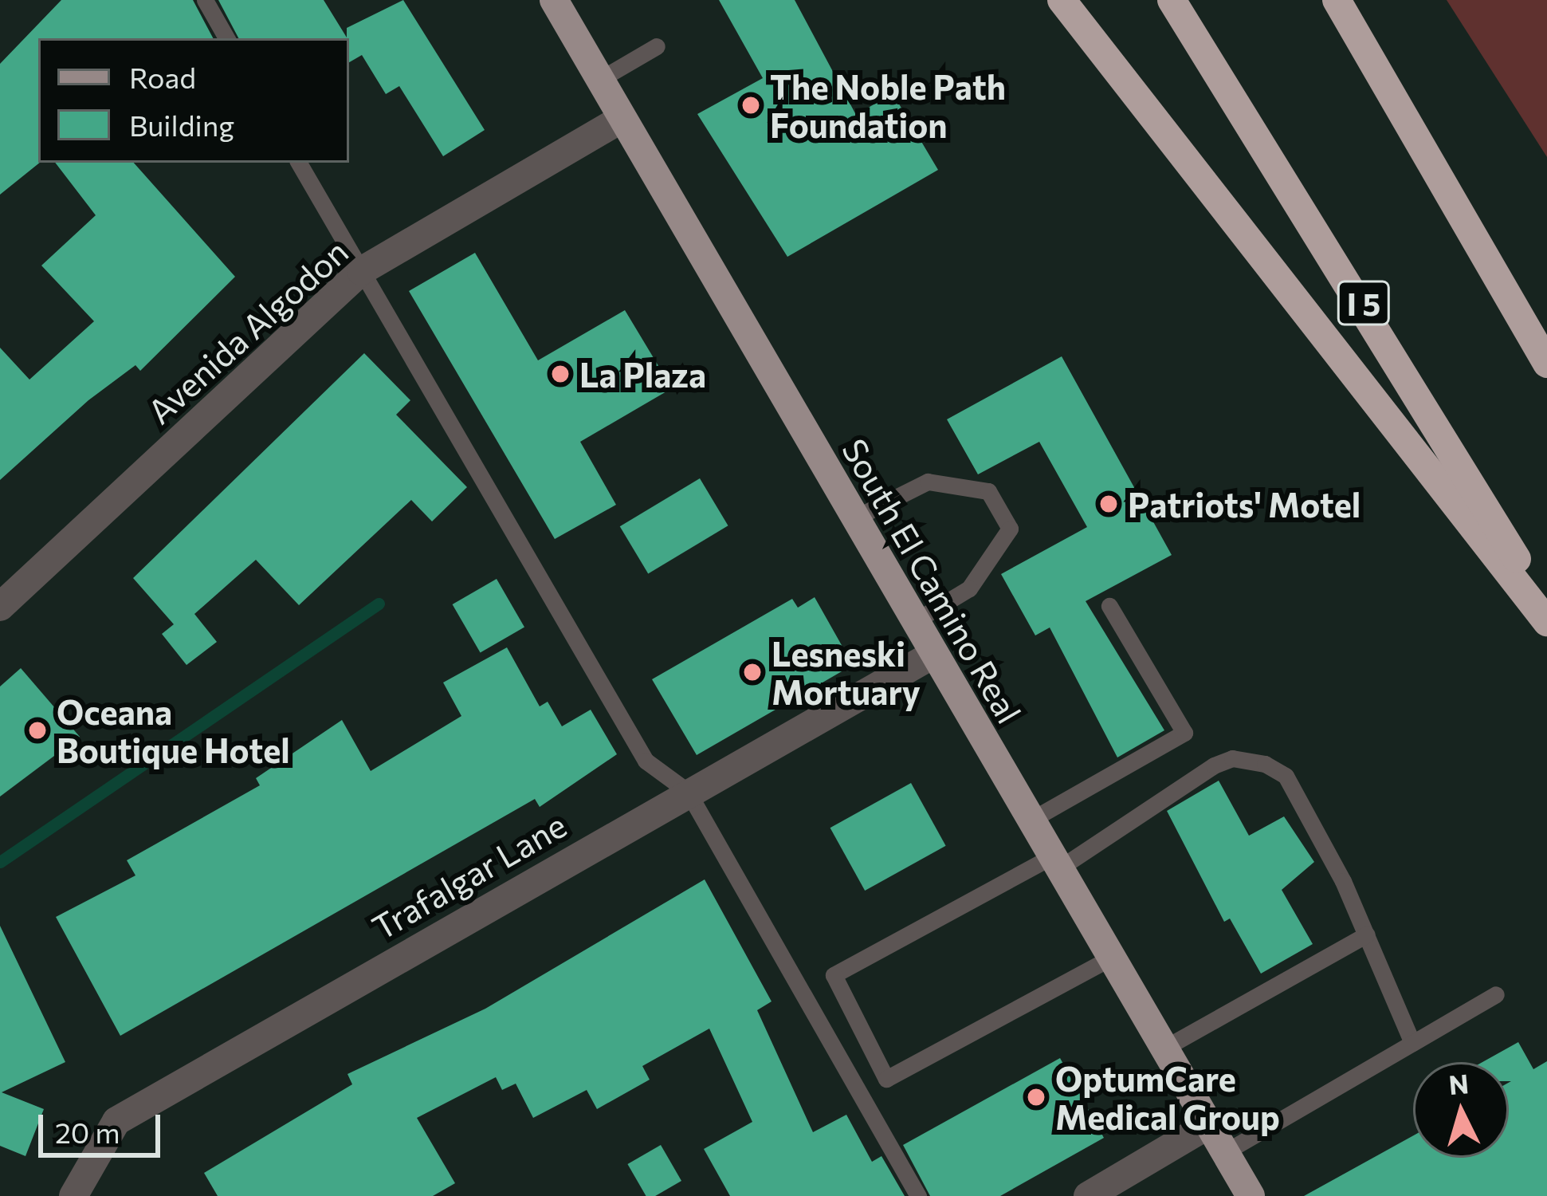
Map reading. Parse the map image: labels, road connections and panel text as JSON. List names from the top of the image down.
{
  "streets": {
    "highway": ["I 5"],
    "main road": ["South El Camino Real"],
    "street": ["Avenida Algodon", "Trafalgar Lane"]
  },
  "crossings": [
    ["Avenida Algodon", "South El Camino Real"],
    ["South El Camino Real", "Trafalgar Lane"]
  ],
  "places": [
    "The Noble Path Foundation",
    "La Plaza",
    "Patriots' Motel",
    "Lesneski Mortuary",
    "Oceana Boutique Hotel",
    "OptumCare Medical Group"
  ],
  "legend": ["Road", "Building"],
  "scale_bar": "20 m",
  "north": "top"
}
